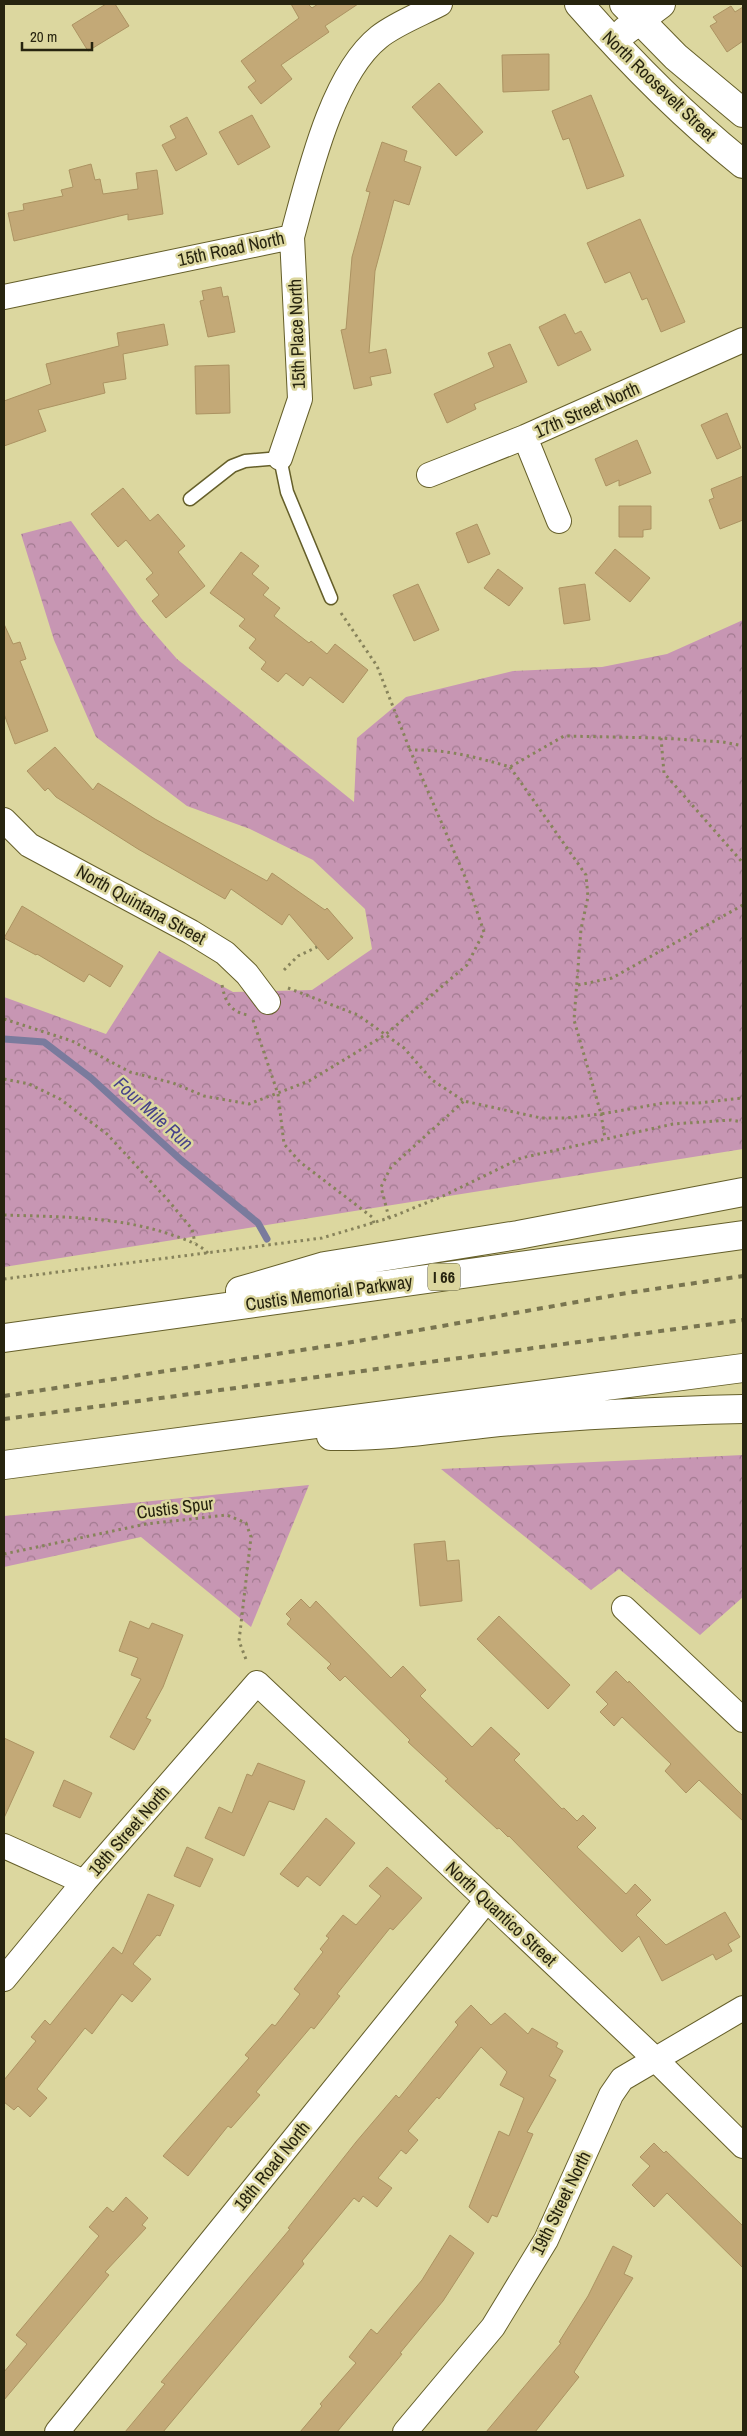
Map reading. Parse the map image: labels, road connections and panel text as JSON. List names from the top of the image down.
{
  "streets": {
    "main road": ["North Roosevelt Street", "I 66", "Custis Memorial Parkway"],
    "street": [
      "15th Road North",
      "15th Place North",
      "17th Street North",
      "North Quintana Street",
      "18th Street North",
      "North Quantico Street",
      "18th Road North",
      "19th Street North"
    ],
    "path": ["Custis Spur"]
  },
  "crossings": [
    ["15th Road North", "15th Place North"],
    ["Custis Spur", "18th Street North"],
    ["Custis Spur", "North Quantico Street"],
    ["18th Street North", "North Quantico Street"],
    ["North Quantico Street", "18th Road North"],
    ["North Quantico Street", "19th Street North"]
  ],
  "water": ["Four Mile Run"],
  "scale_bar": "20 m"
}
